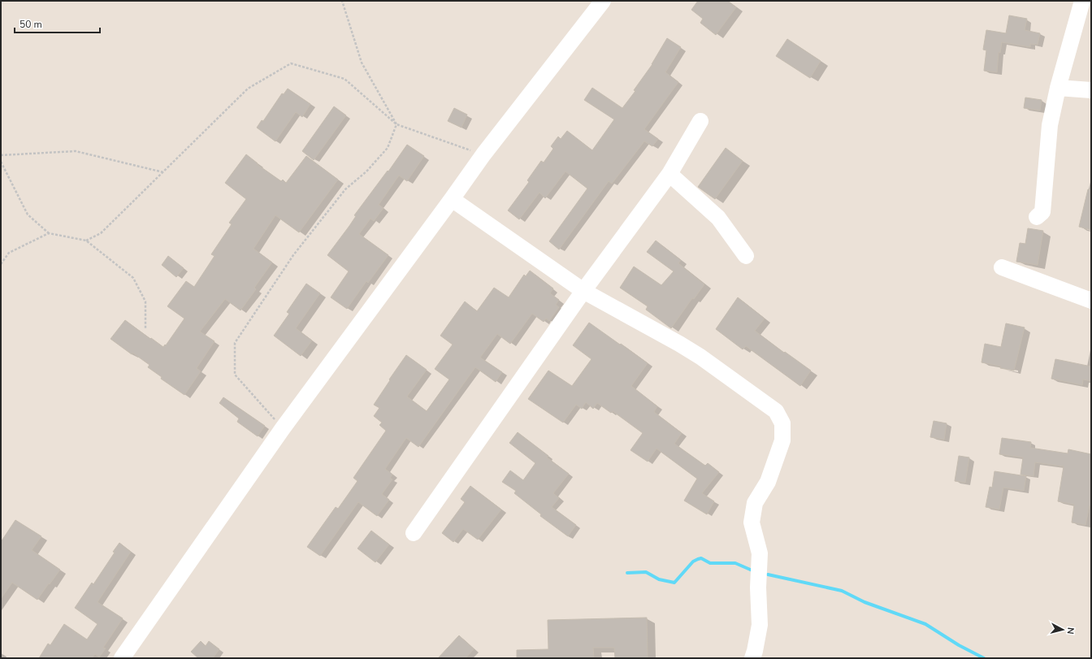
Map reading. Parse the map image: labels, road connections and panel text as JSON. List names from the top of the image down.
{
  "scale_bar": "50 m",
  "north": "right"
}
